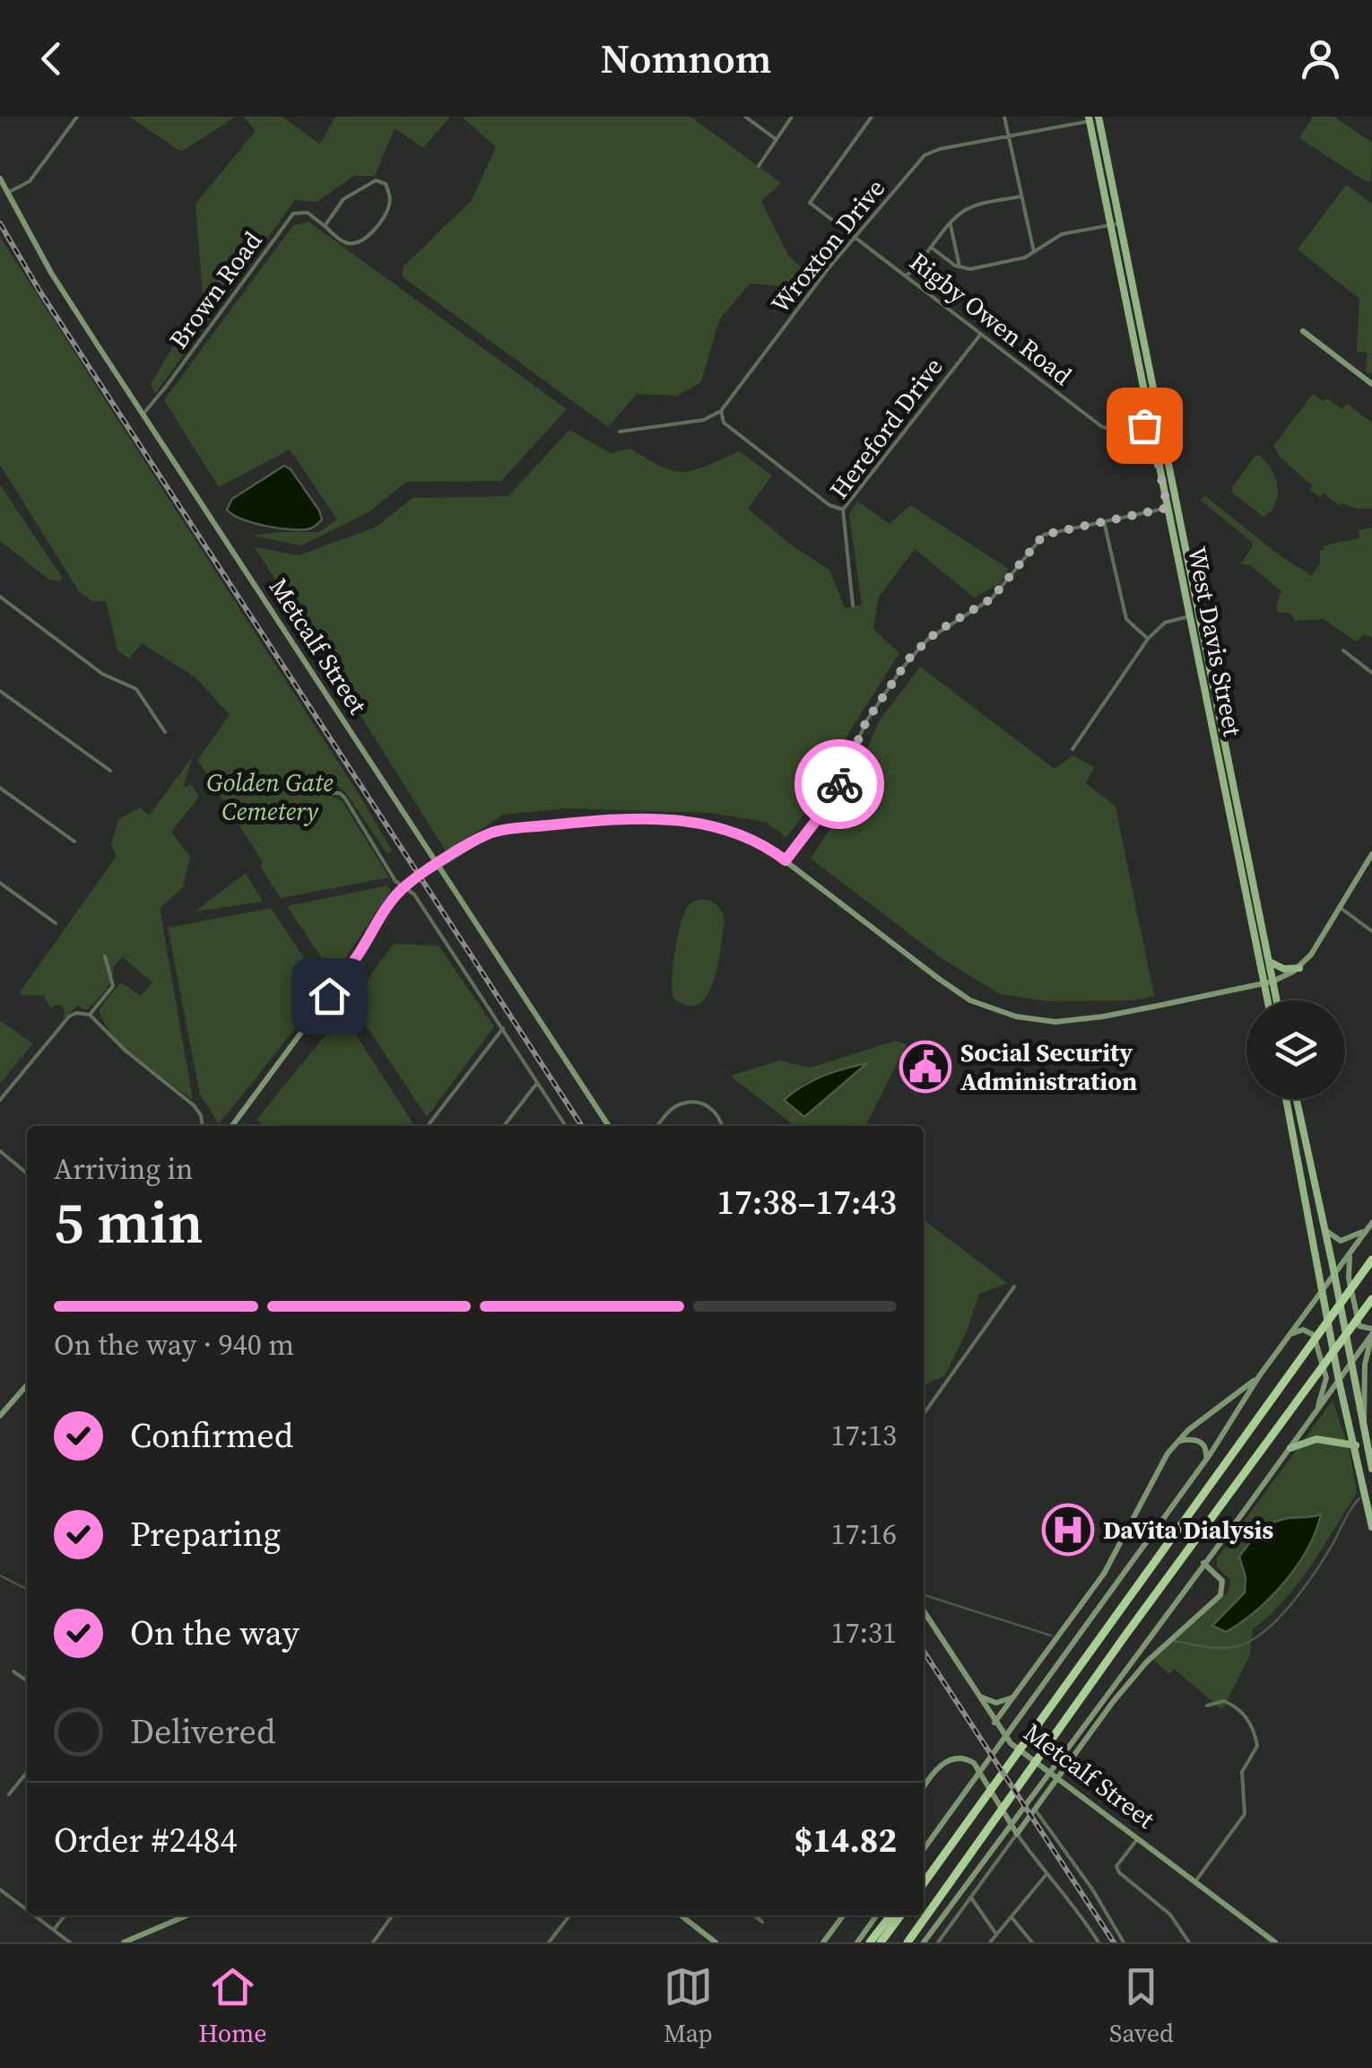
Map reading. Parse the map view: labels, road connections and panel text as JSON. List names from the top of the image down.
{
  "streets": {
    "main road": ["West Davis Street", "Metcalf Street"],
    "street": [
      "Wroxton Drive",
      "Brown Road",
      "Rigby Owen Road",
      "Hereford Drive"
    ]
  },
  "crossings": [
    ["Wroxton Drive", "Rigby Owen Road"],
    ["Wroxton Drive", "West Davis Street"],
    ["Brown Road", "Metcalf Street"],
    ["Rigby Owen Road", "Hereford Drive"],
    ["Rigby Owen Road", "West Davis Street"]
  ],
  "parks": ["Golden Gate Cemetery"],
  "places": {
    "public building": ["Social Security Administration"],
    "hospital": ["DaVita Dialysis"]
  },
  "page": {
    "header": "Nomnom",
    "heading": ["5 min", "Arriving in", "17:38–17:43"],
    "panel": ["Order #2484", "$14.82"],
    "bar": "On the way · 940 m",
    "list": [
      ["Confirmed", "17:13"],
      ["Preparing", "17:16"],
      ["On the way", "17:31"],
      "Delivered"
    ],
    "tabs": ["Home", "Map", "Saved"]
  }
}
